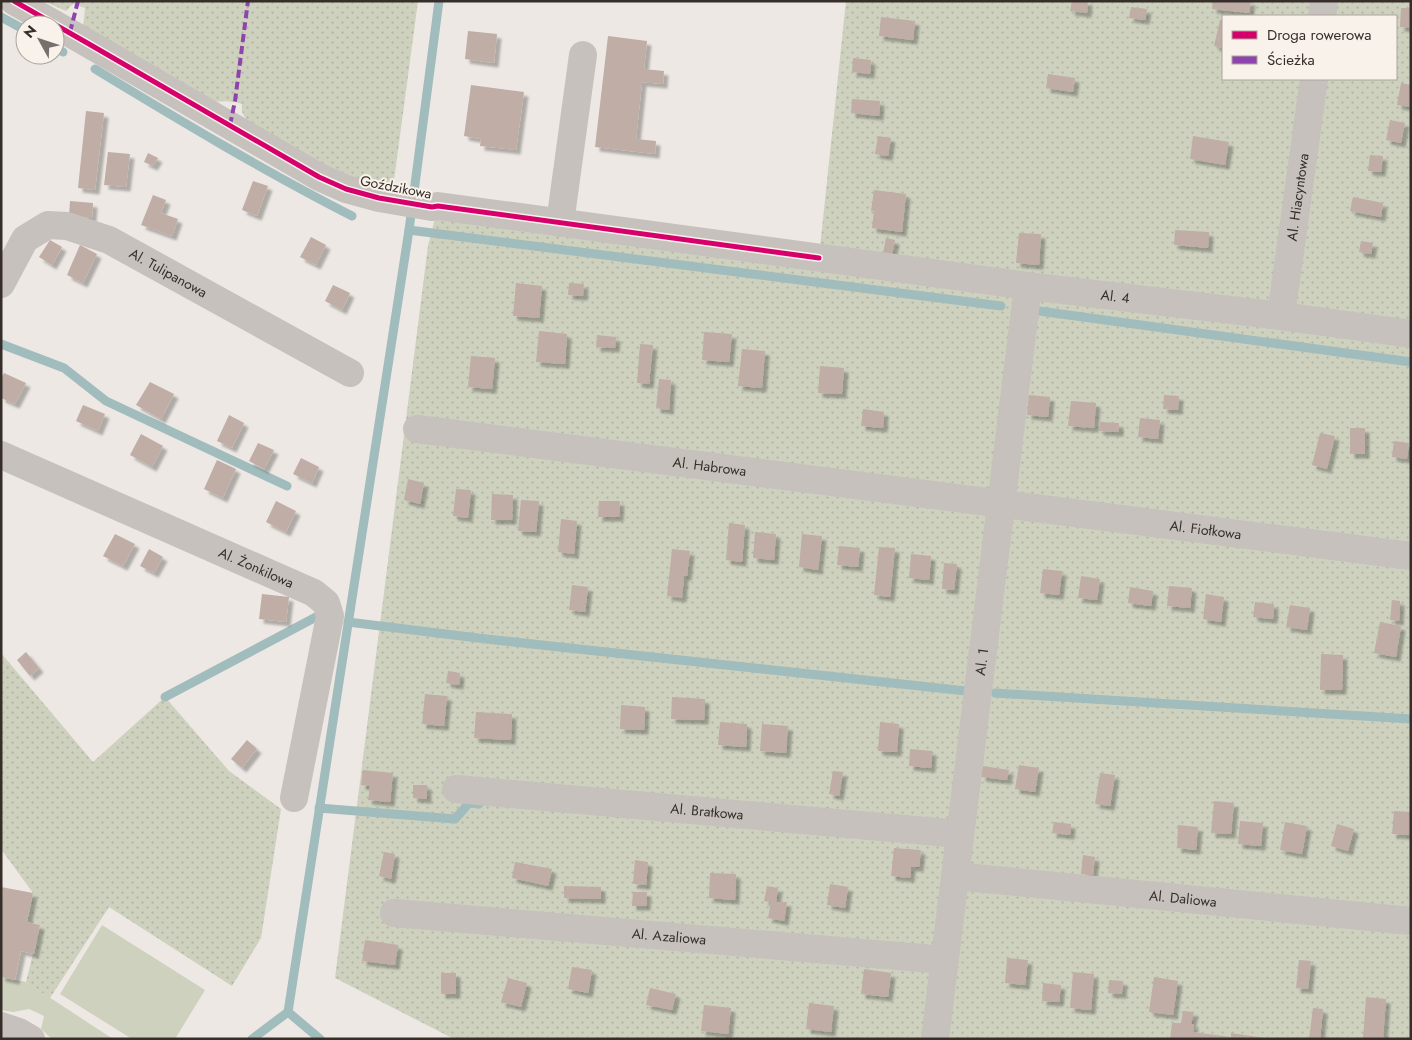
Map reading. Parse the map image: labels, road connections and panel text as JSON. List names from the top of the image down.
{
  "streets": {
    "street": [
      "Goździkowa",
      "Al. Hiacyntowa",
      "Al. Tulipanowa",
      "Al. 4",
      "Al. Habrowa",
      "Al. Fiołkowa",
      "Al. Żonkilowa",
      "Al. 1",
      "Al. Bratkowa",
      "Al. Daliowa",
      "Al. Azaliowa"
    ]
  },
  "crossings": [
    ["Goździkowa", "Al. 4"],
    ["Al. Hiacyntowa", "Al. 4"],
    ["Al. 4", "Al. 1"],
    ["Al. Habrowa", "Al. Fiołkowa"],
    ["Al. Habrowa", "Al. 1"],
    ["Al. Fiołkowa", "Al. 1"],
    ["Al. 1", "Al. Bratkowa"],
    ["Al. 1", "Al. Daliowa"],
    ["Al. 1", "Al. Azaliowa"]
  ],
  "legend": ["Droga rowerowa", "Ścieżka"],
  "north": "top left"
}
